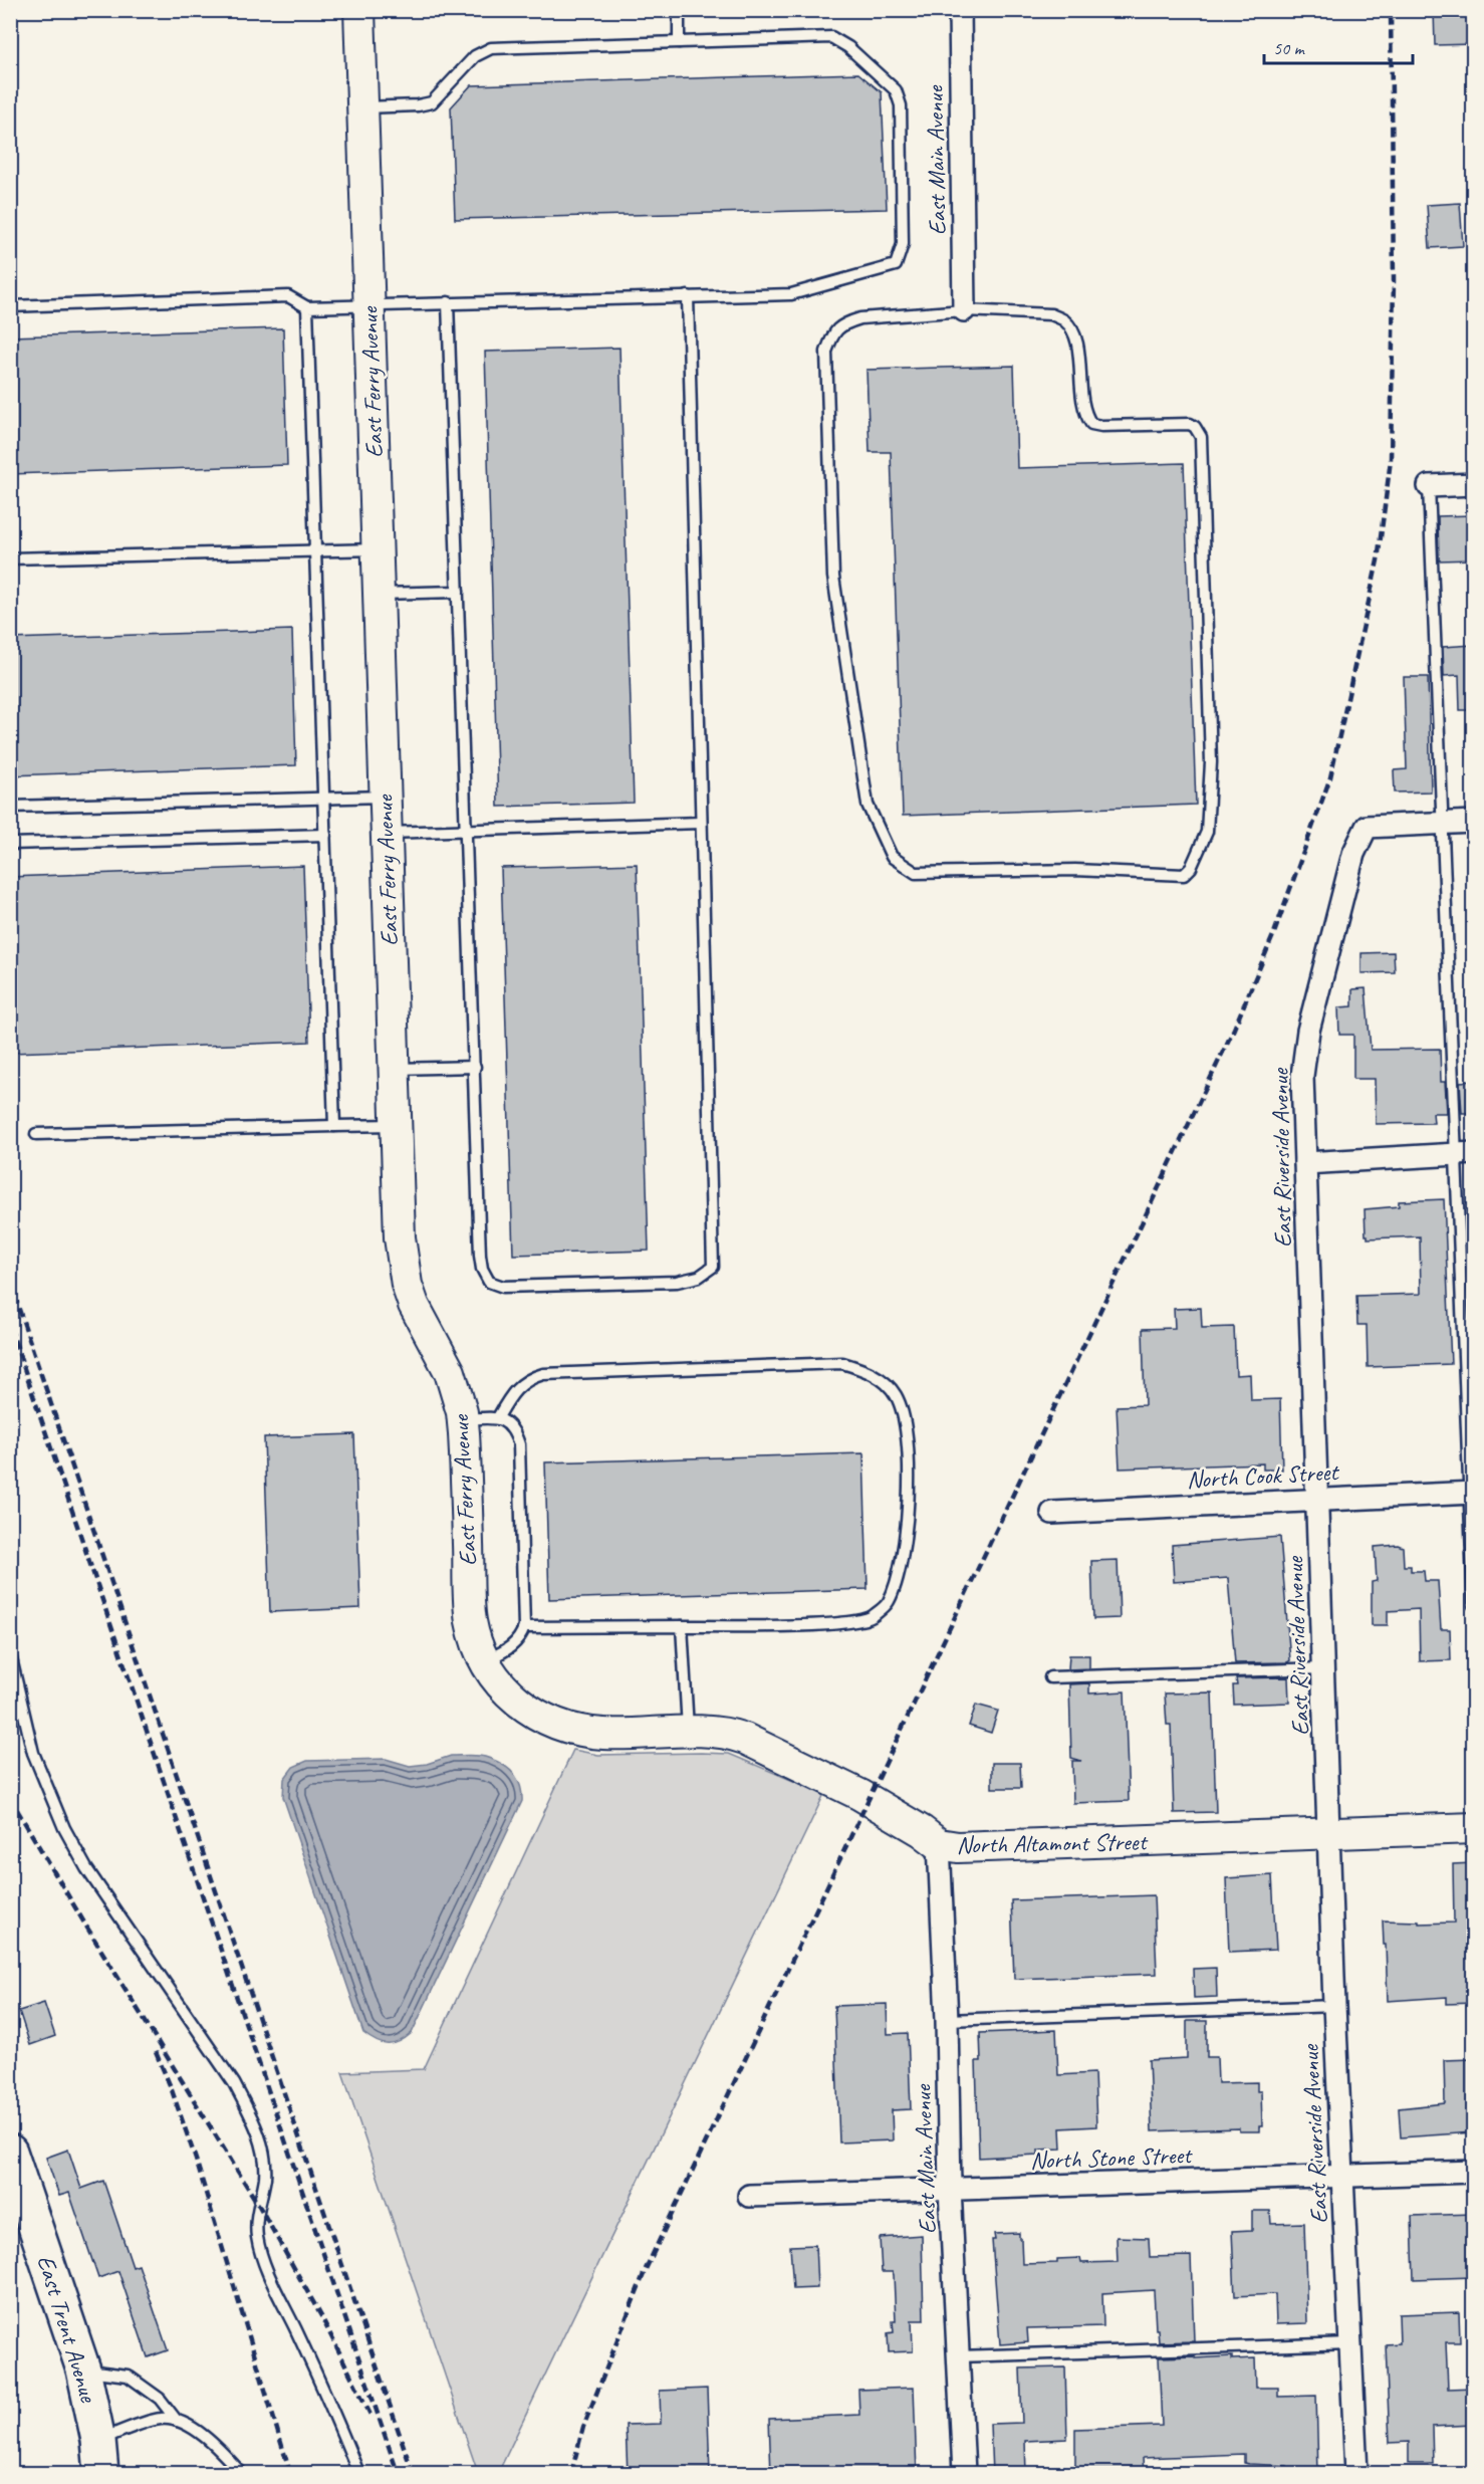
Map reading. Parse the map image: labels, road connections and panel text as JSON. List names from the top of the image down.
{
  "streets": {
    "main road": ["East Trent Avenue"],
    "street": [
      "East Main Avenue",
      "East Ferry Avenue",
      "East Riverside Avenue",
      "North Cook Street",
      "North Altamont Street",
      "North Stone Street"
    ]
  },
  "crossings": [
    ["East Main Avenue", "North Altamont Street"],
    ["East Main Avenue", "North Stone Street"],
    ["East Ferry Avenue", "North Altamont Street"],
    ["East Riverside Avenue", "North Cook Street"],
    ["East Riverside Avenue", "North Altamont Street"],
    ["East Riverside Avenue", "North Stone Street"]
  ],
  "scale_bar": "50 m"
}
